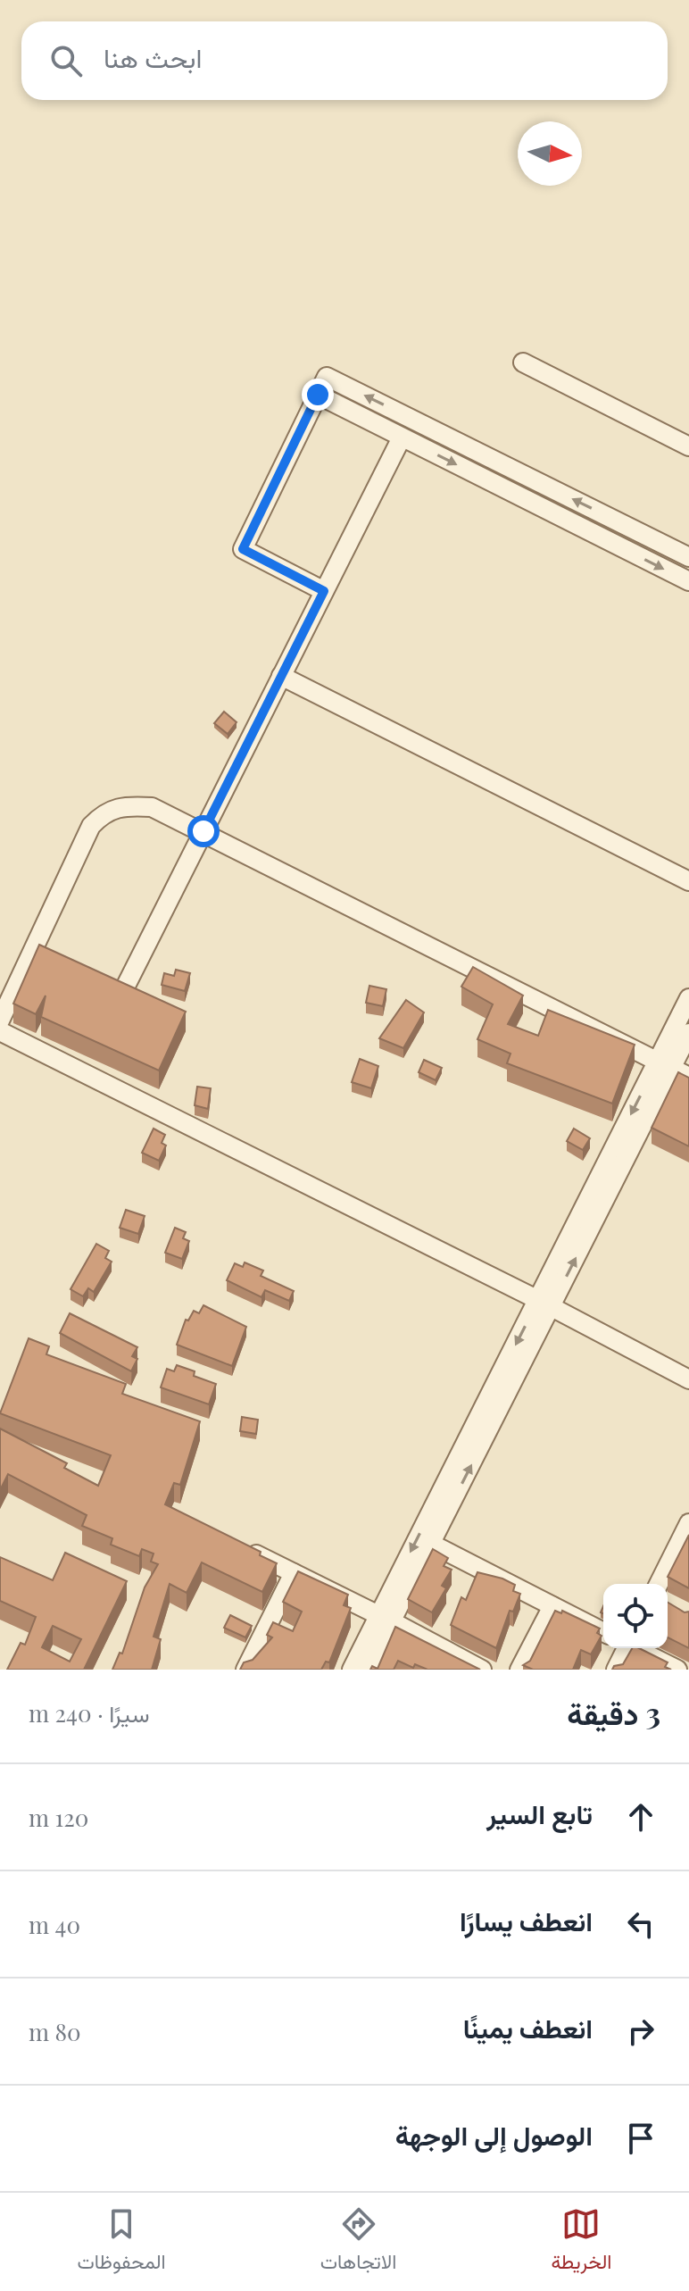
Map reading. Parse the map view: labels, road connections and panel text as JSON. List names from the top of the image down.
{
  "north": "right",
  "page": {
    "search": "ابحث هنا",
    "heading": ["3 دقيقة", "سيرًا · 240 m"],
    "list": [
      ["تابع السير", "120 m"],
      ["انعطف يسارًا", "40 m"],
      ["انعطف يمينًا", "80 m"],
      "الوصول إلى الوجهة"
    ],
    "nav": ["الخريطة", "الاتجاهات", "المحفوظات"]
  }
}
